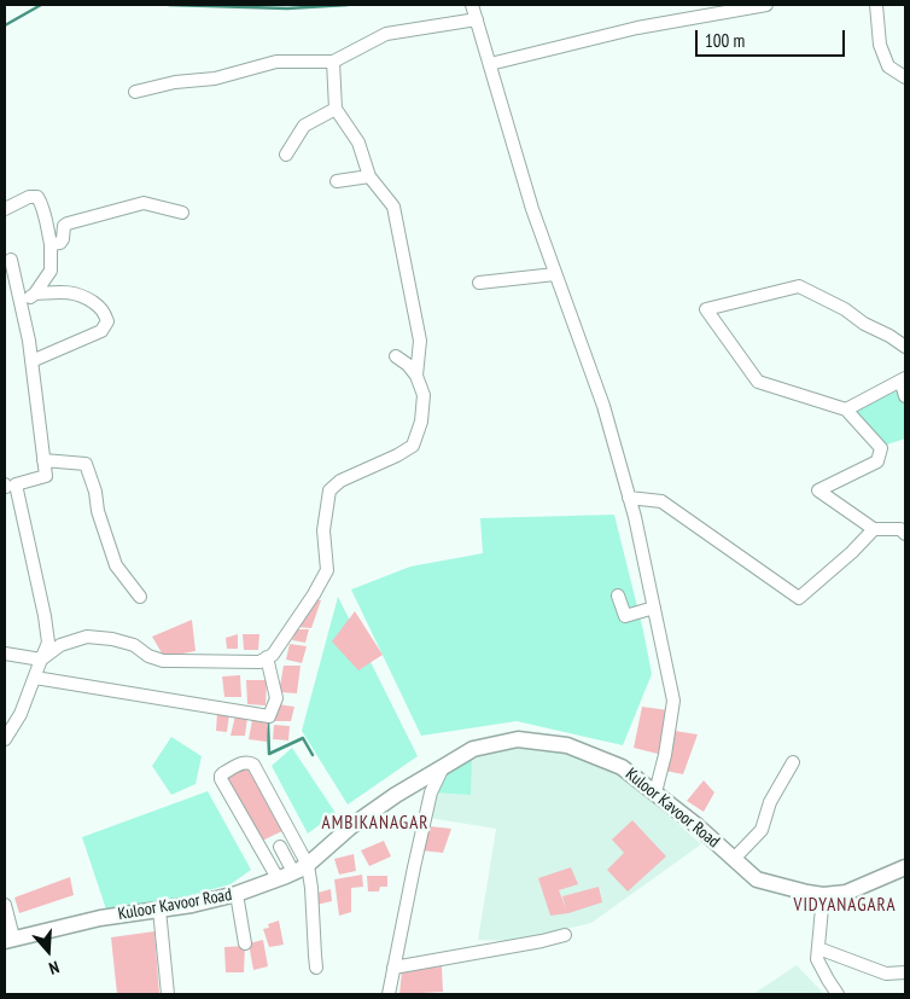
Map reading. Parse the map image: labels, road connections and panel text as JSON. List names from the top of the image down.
{
  "streets": {
    "main road": ["Kuloor Kavoor Road"]
  },
  "districts": ["AMBIKANAGAR", "VIDYANAGARA"],
  "scale_bar": "100 m",
  "north": "bottom"
}
